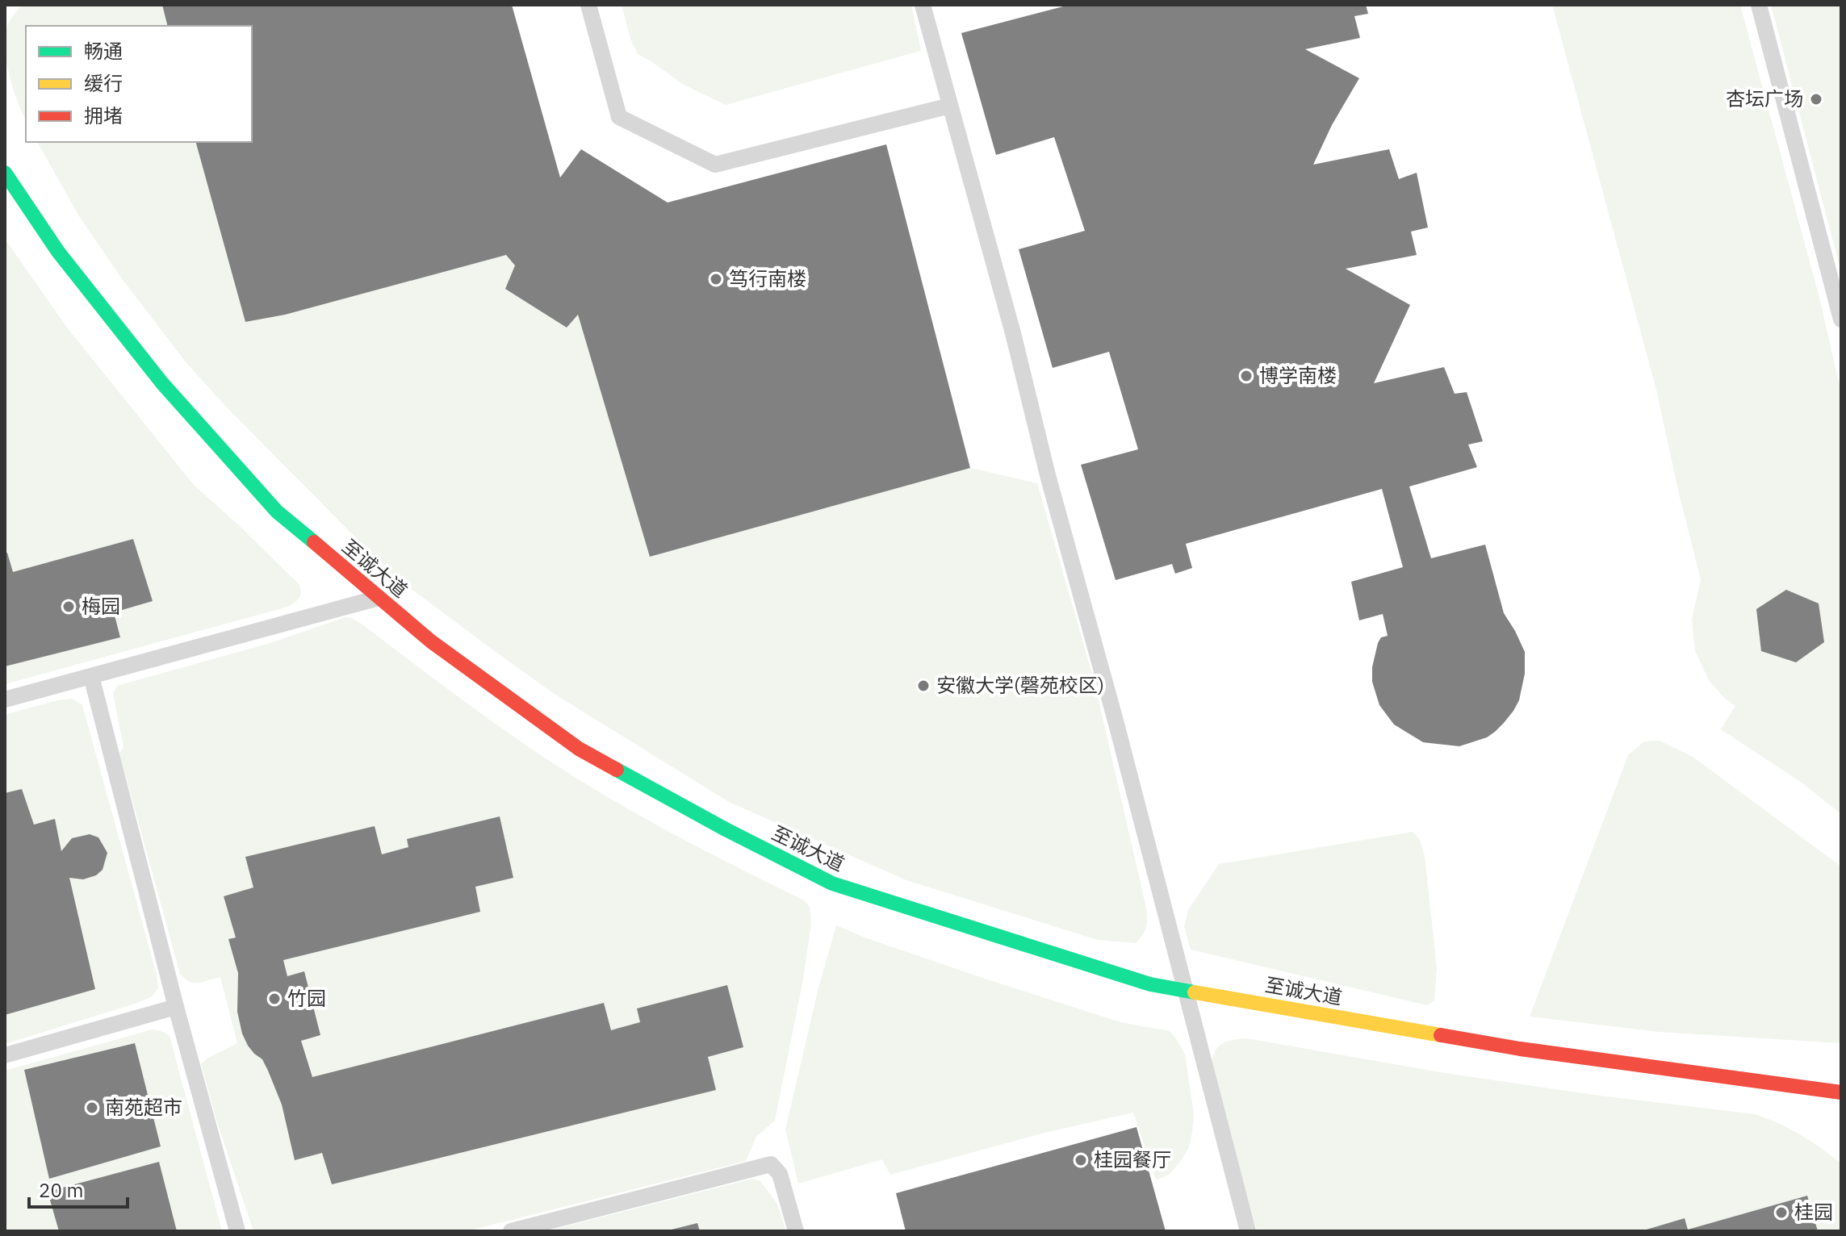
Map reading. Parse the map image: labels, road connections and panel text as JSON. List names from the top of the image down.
{
  "streets": {
    "street": ["至诚大道"]
  },
  "places": [
    "杏坛广场",
    "笃行南楼",
    "博学南楼",
    "梅园",
    "安徽大学(磬苑校区)",
    "竹园",
    "南苑超市",
    "桂园餐厅",
    "桂园"
  ],
  "legend": ["畅通", "缓行", "拥堵"],
  "scale_bar": "20 m"
}
